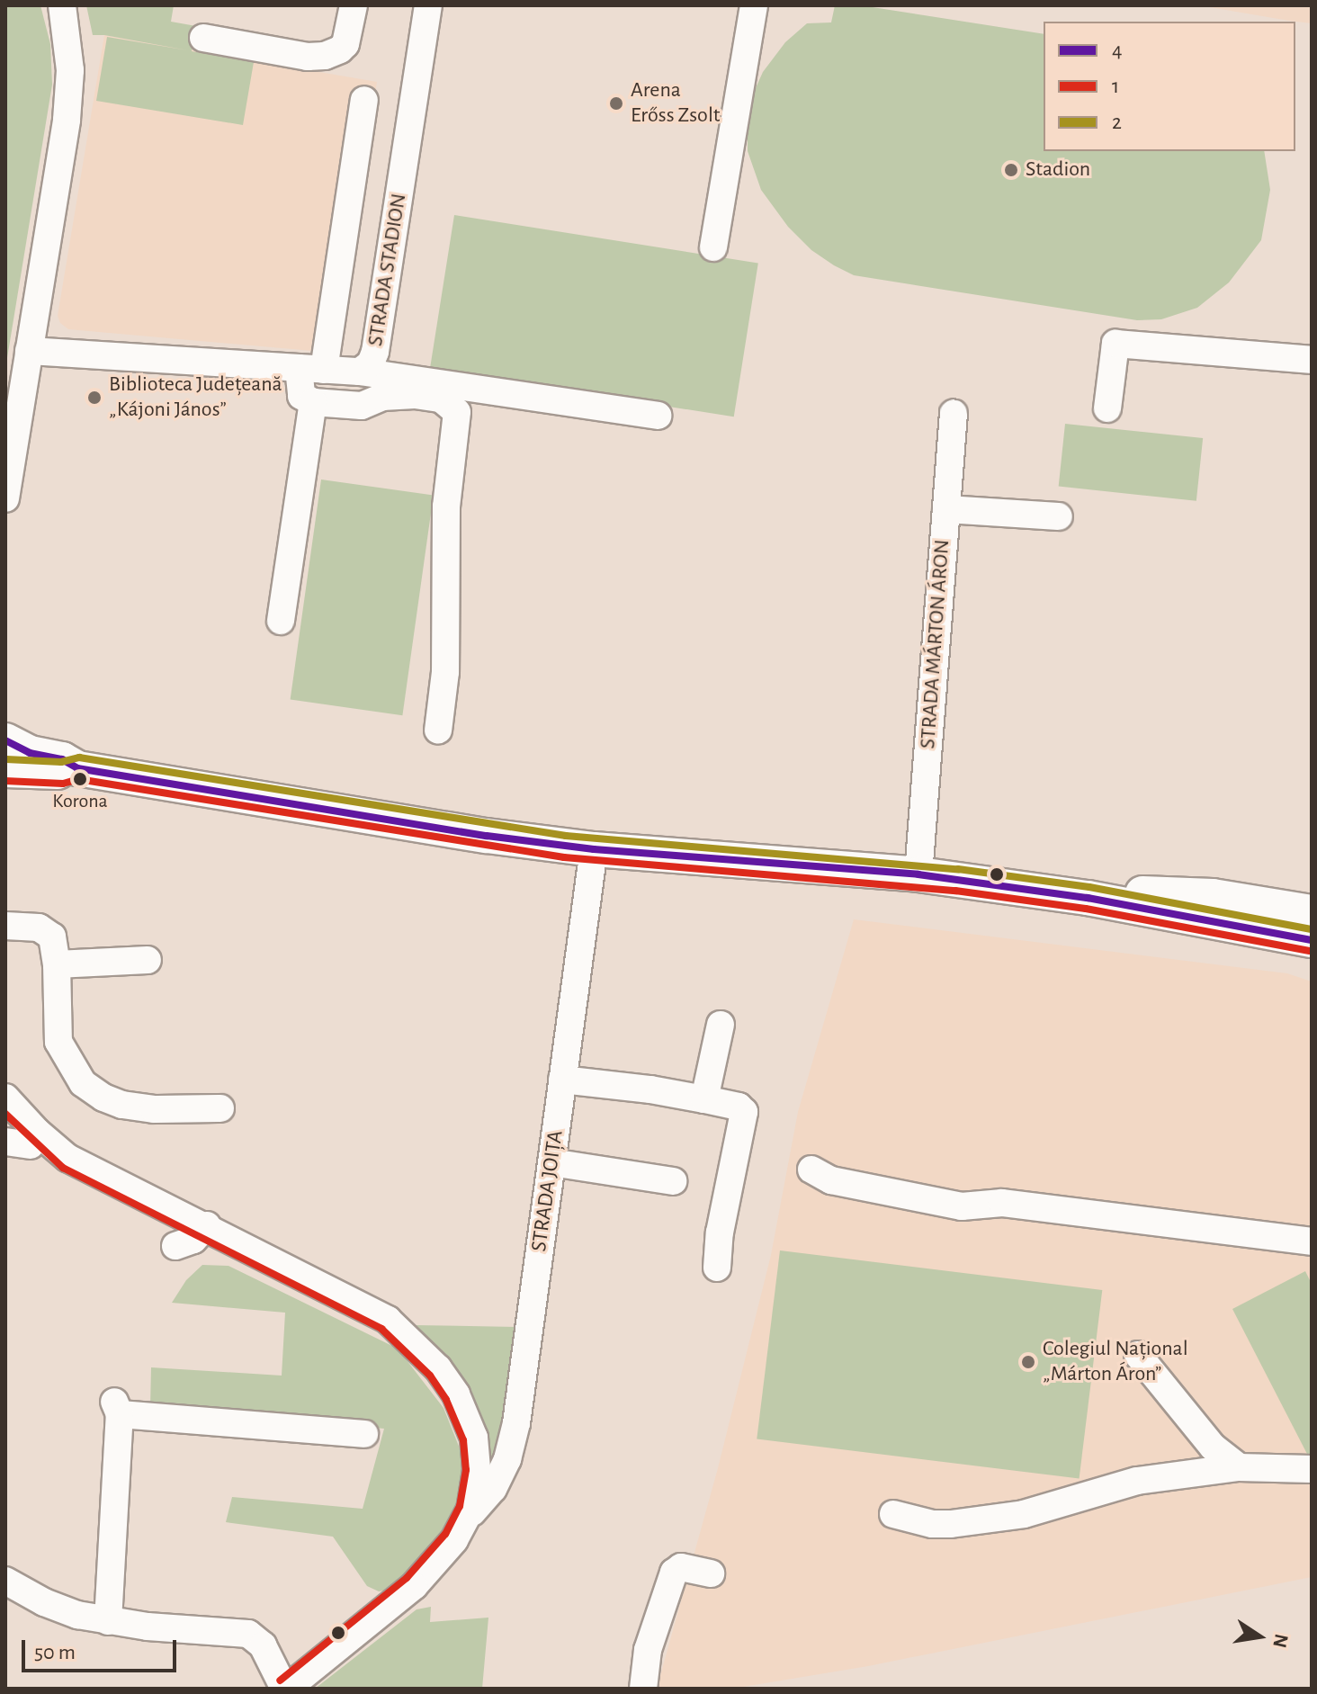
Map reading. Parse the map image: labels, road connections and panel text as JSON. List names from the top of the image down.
{
  "streets": {
    "street": ["STRADA STADION", "STRADA MÁRTON ÁRON", "STRADA JOIȚA"]
  },
  "places": [
    "Arena Erőss Zsolt",
    "Stadion",
    "Biblioteca Județeană „Kájoni János”",
    "Korona",
    "Colegiul Național „Márton Áron”"
  ],
  "lines": ["transit line 4", "transit line 2", "transit line 1"],
  "legend": ["4", "1", "2"],
  "scale_bar": "50 m",
  "north": "right"
}
